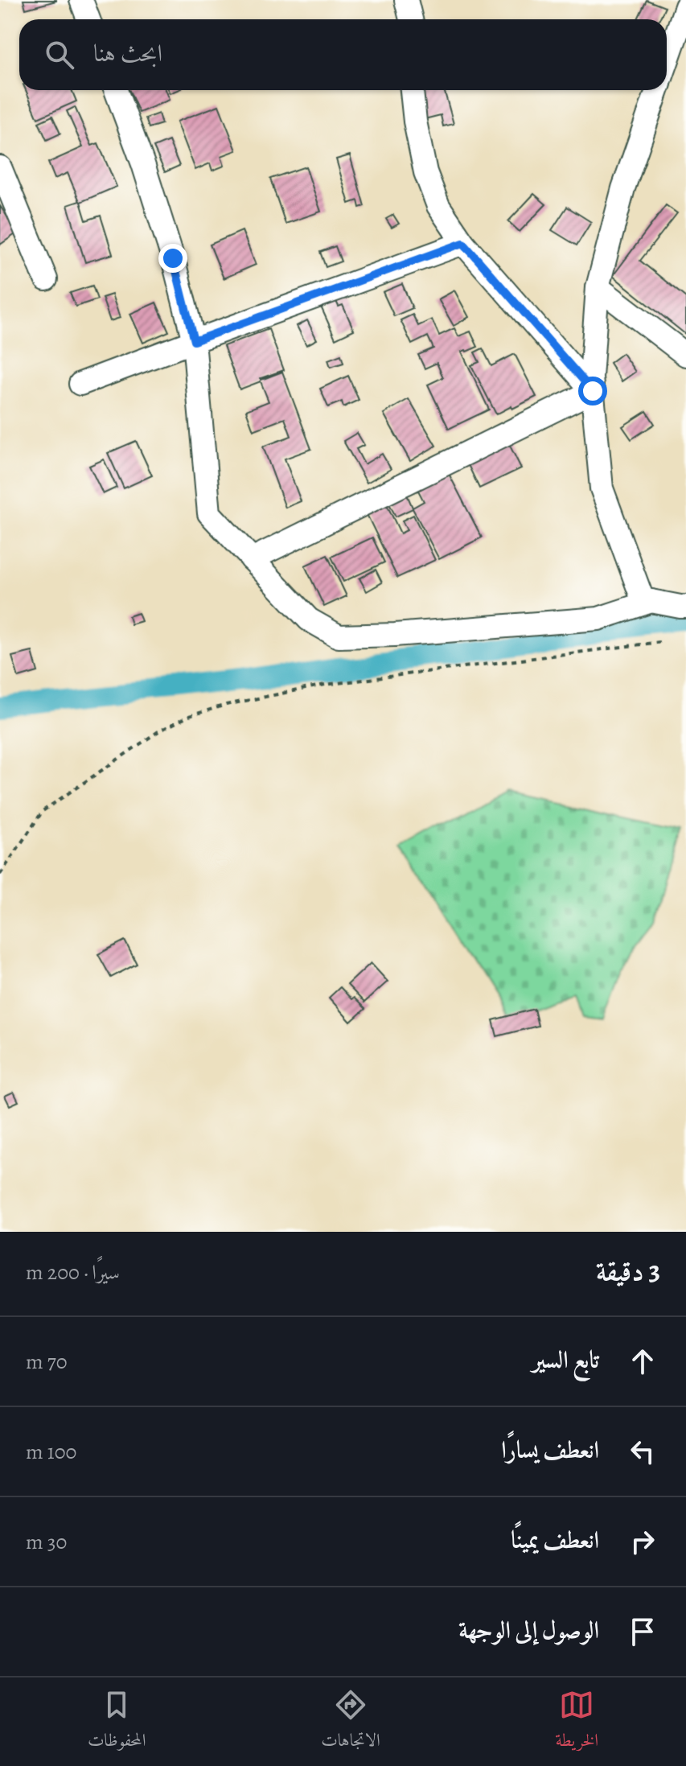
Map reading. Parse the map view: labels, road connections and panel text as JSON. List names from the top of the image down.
{
  "page": {
    "search": "ابحث هنا",
    "heading": ["3 دقيقة", "سيرًا · 200 m"],
    "list": [
      ["تابع السير", "70 m"],
      ["انعطف يسارًا", "100 m"],
      ["انعطف يمينًا", "30 m"],
      "الوصول إلى الوجهة"
    ],
    "nav": ["الخريطة", "الاتجاهات", "المحفوظات"]
  }
}
